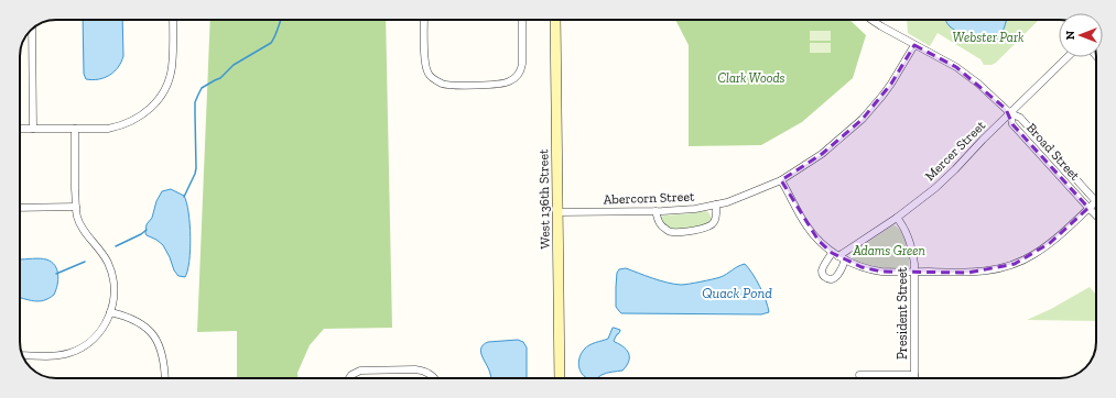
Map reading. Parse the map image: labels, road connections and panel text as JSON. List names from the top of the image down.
{
  "streets": {
    "street": [
      "Mercer Street",
      "Broad Street",
      "Abercorn Street",
      "West 136th Street",
      "President Street"
    ]
  },
  "crossings": [
    ["Mercer Street", "Broad Street"],
    ["Mercer Street", "President Street"],
    ["Broad Street", "Abercorn Street"],
    ["Abercorn Street", "West 136th Street"]
  ],
  "water": ["Quack Pond"],
  "parks": ["Webster Park", "Clark Woods", "Adams Green"],
  "north": "left"
}
